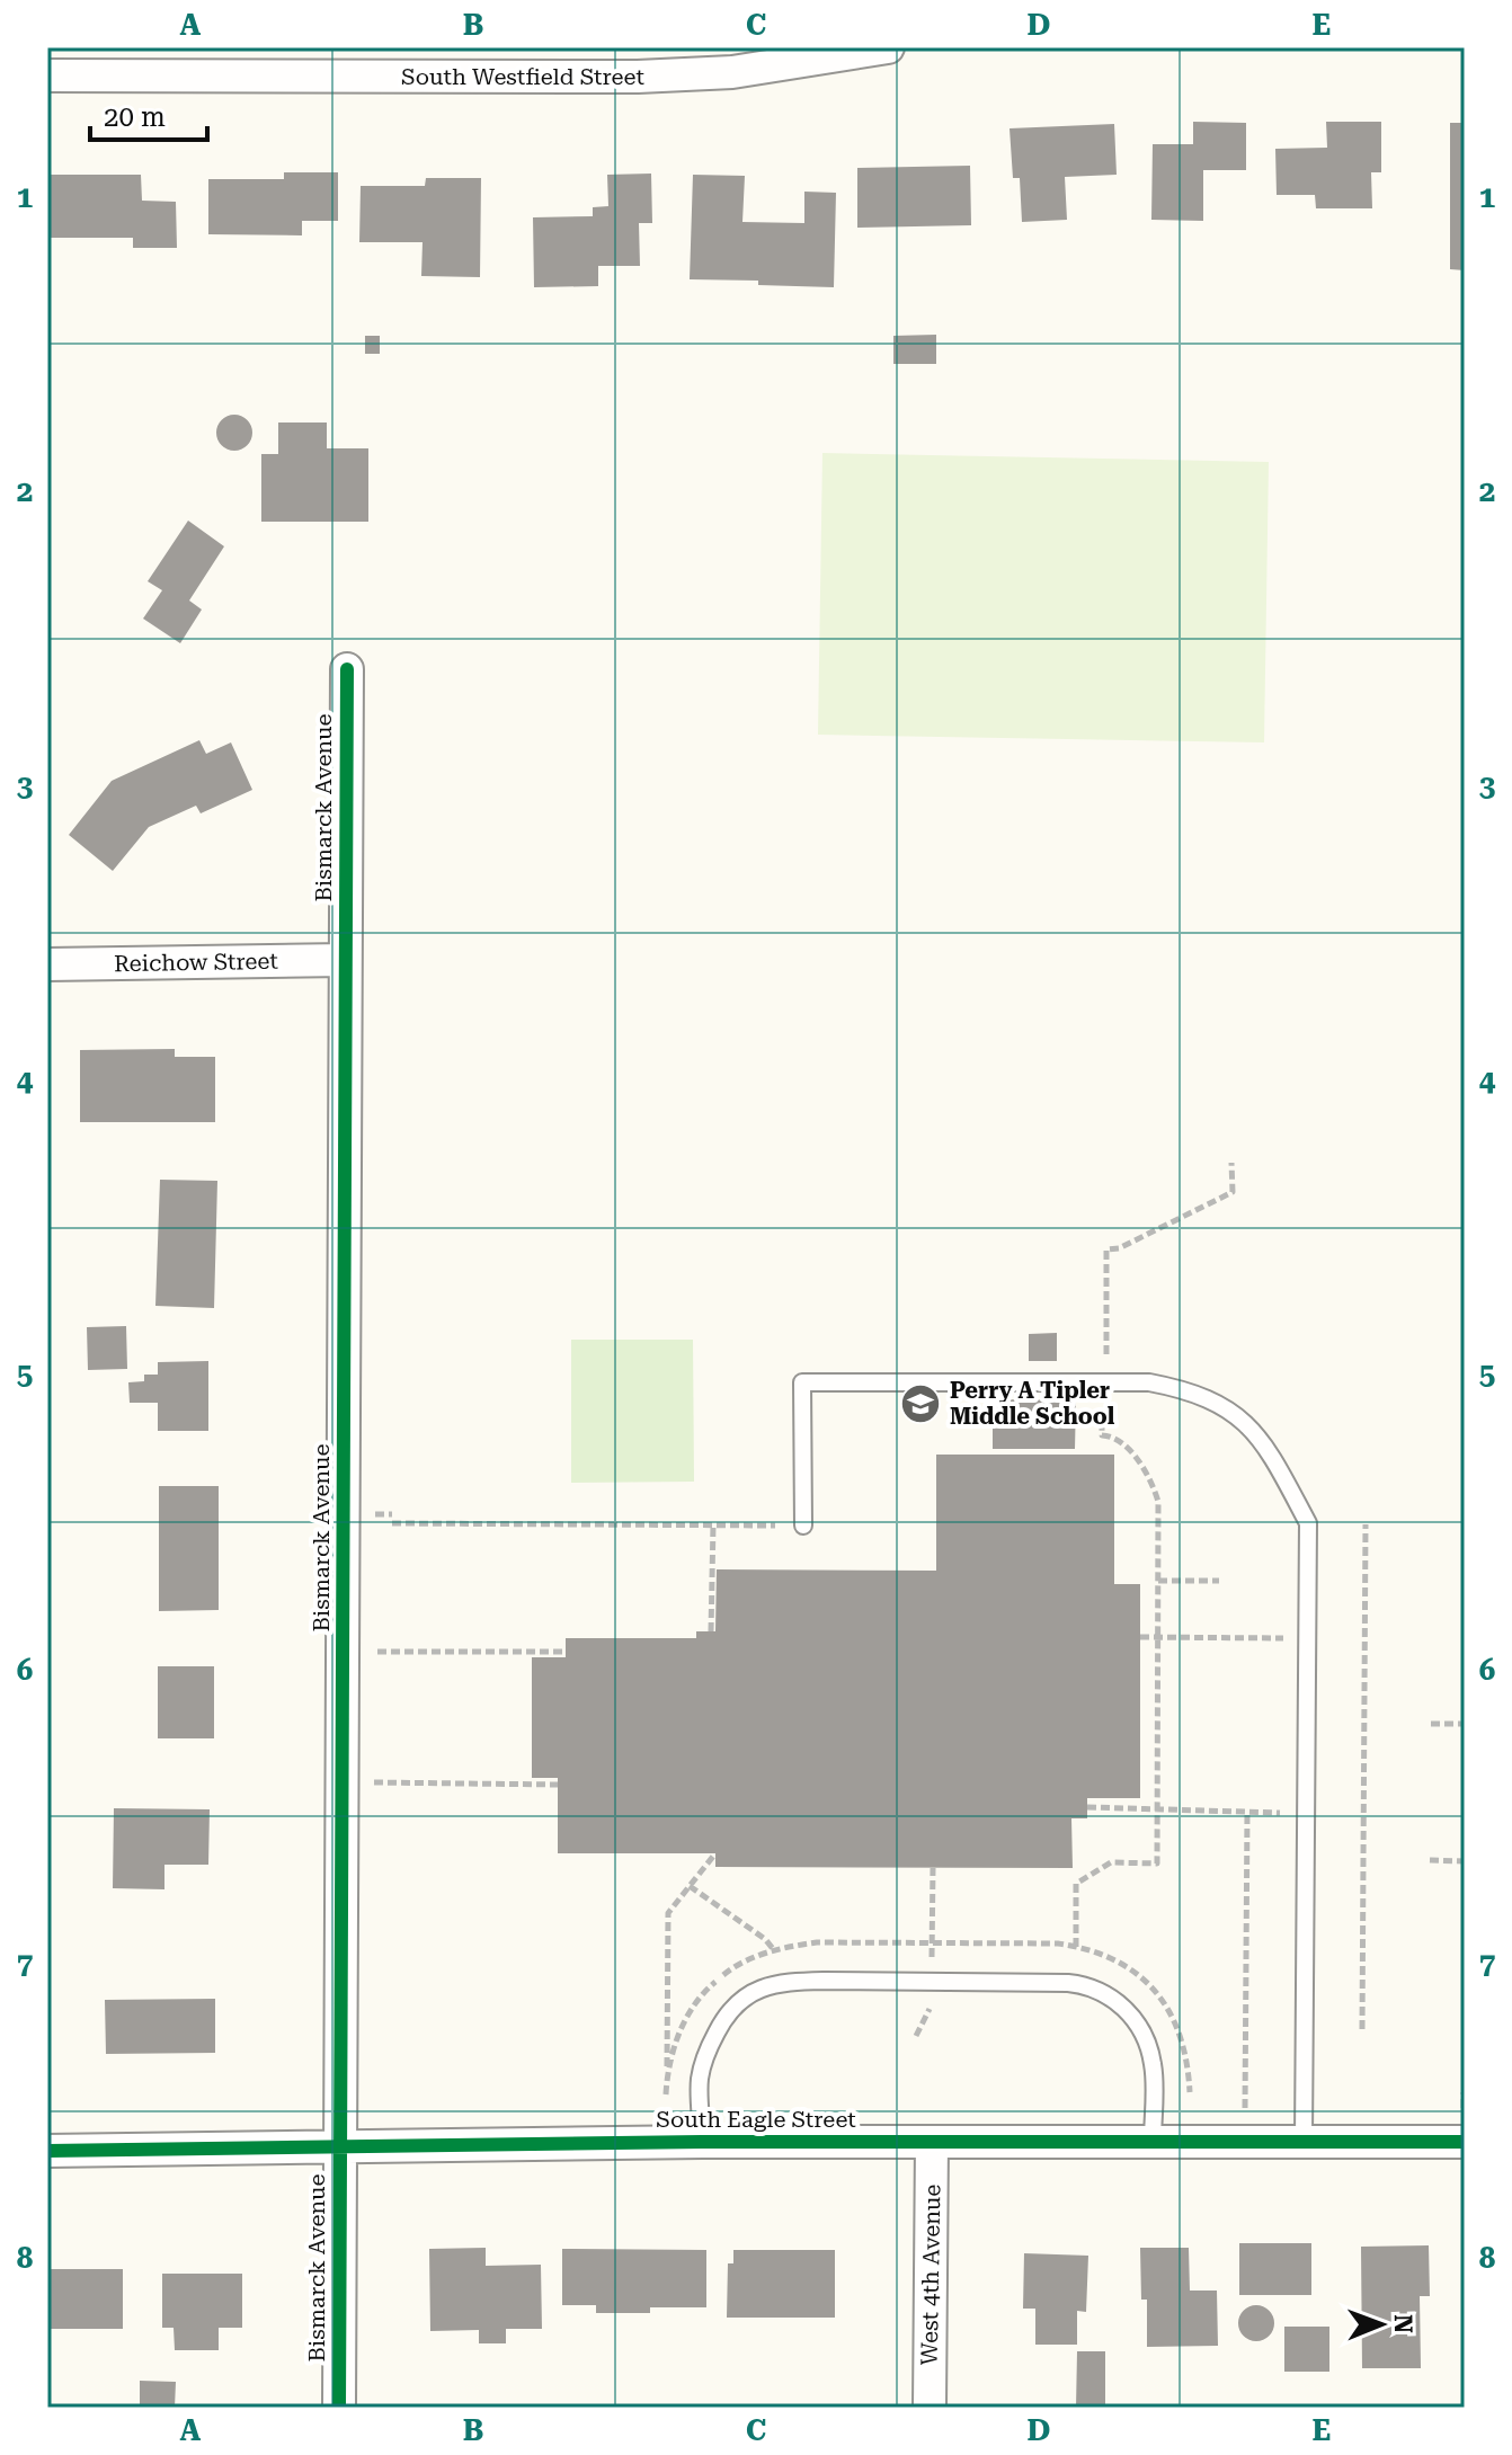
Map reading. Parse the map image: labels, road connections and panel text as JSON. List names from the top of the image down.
{
  "streets": {
    "street": [
      "South Westfield Street",
      "Bismarck Avenue",
      "Reichow Street",
      "South Eagle Street",
      "West 4th Avenue"
    ]
  },
  "crossings": [
    ["Bismarck Avenue", "Reichow Street"],
    ["Bismarck Avenue", "South Eagle Street"],
    ["South Eagle Street", "West 4th Avenue"]
  ],
  "places": {
    "school or university": ["Perry A Tipler Middle School"]
  },
  "scale_bar": "20 m",
  "north": "right",
  "grid": {
    "columns": [
      "A",
      "B",
      "C",
      "D",
      "E"
    ],
    "rows": [
      "1",
      "2",
      "3",
      "4",
      "5",
      "6",
      "7",
      "8"
    ]
  }
}
